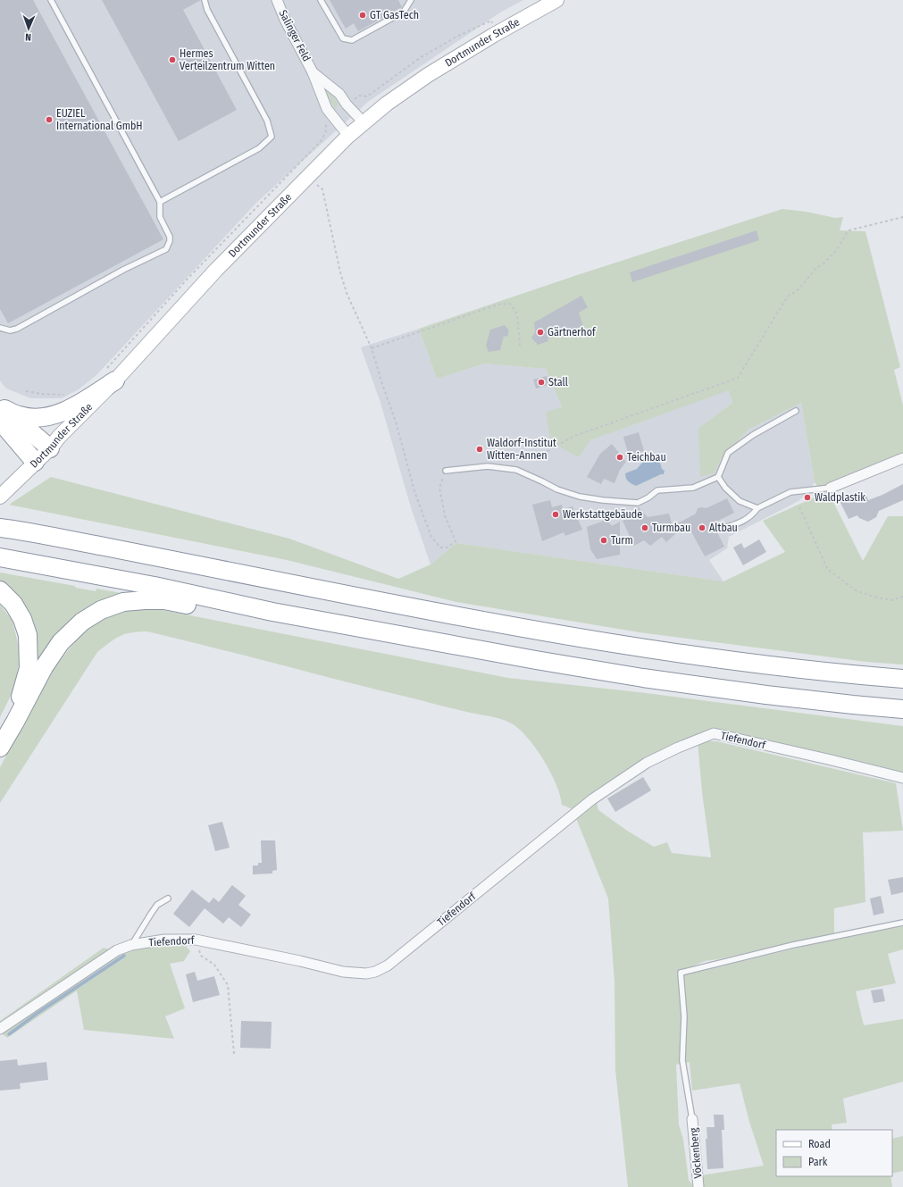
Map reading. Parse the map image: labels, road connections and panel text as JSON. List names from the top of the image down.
{
  "streets": {
    "main road": ["Dortmunder Straße"],
    "street": ["Salinger Feld", "Tiefendorf", "Vöckenberg"]
  },
  "crossings": [
    ["Salinger Feld", "Dortmunder Straße"]
  ],
  "places": [
    "GT GasTech",
    "Hermes Verteilzentrum Witten",
    "EUZIEL International GmbH",
    "Gärtnerhof",
    "Stall",
    "Waldorf-Institut Witten-Annen",
    "Teichbau",
    "Waldplastik",
    "Werkstattgebäude",
    "Turmbau",
    "Altbau",
    "Turm"
  ],
  "legend": ["Road", "Park"],
  "north": "bottom"
}
